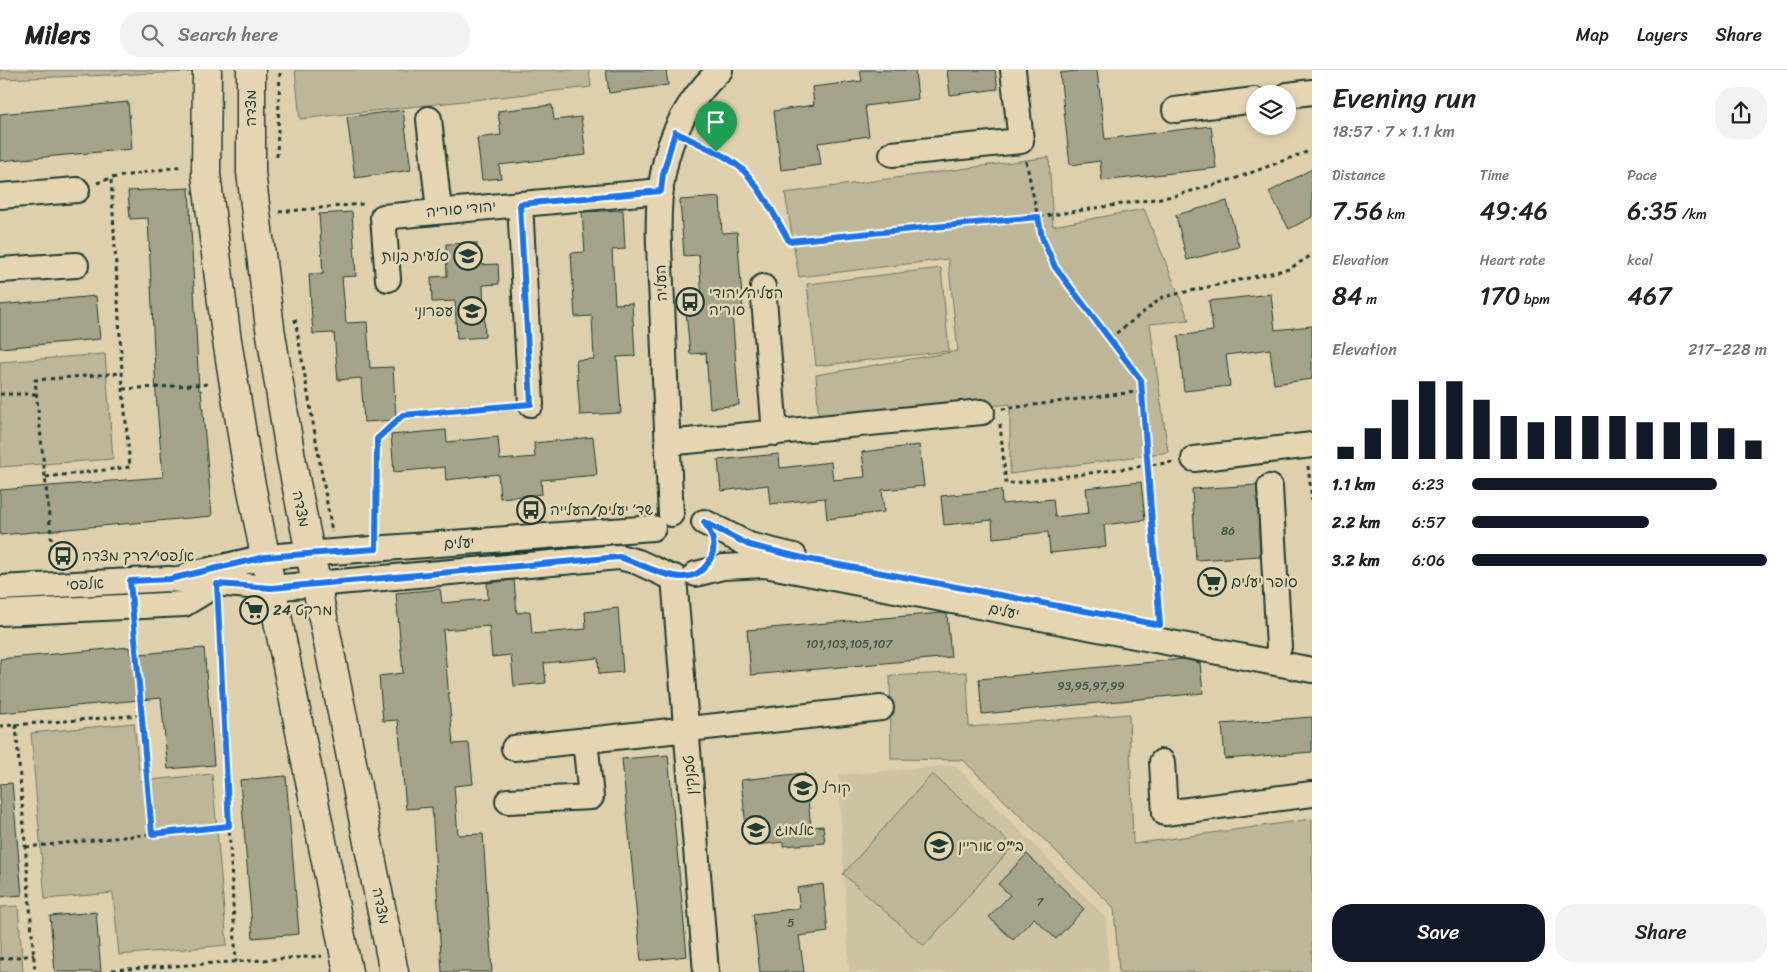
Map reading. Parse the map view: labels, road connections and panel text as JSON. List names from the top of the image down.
{
  "streets": {
    "main road": ["מצדה"],
    "street": [
      "יהודי סוריה",
      "העליה",
      "יעלים",
      "אלפסי",
      "טבנקין"
    ]
  },
  "crossings": [
    ["מצדה", "יעלים"],
    ["יהודי סוריה", "העליה"],
    ["העליה", "יעלים"],
    ["העליה", "טבנקין"],
    ["יעלים", "אלפסי"],
    ["יעלים", "טבנקין"]
  ],
  "places": {
    "school or university": [
      "סלעית בנות",
      "עפרוני",
      "קורל",
      "אלמוג",
      "בי\"ס אוריין"
    ],
    "bus stop": ["העליה/יהודי סוריה", "שד׳ יעלים/העלייה", "אלפסי/דרך מצדה"],
    "supermarket": ["סופר יעלים", "מרקט 24"]
  },
  "house_numbers": [
    "86",
    "101,103,105,107",
    "93,95,97,99",
    "7",
    "5"
  ],
  "page": {
    "header": "Milers",
    "search": "Search here",
    "nav": ["Map", "Layers", "Share"],
    "heading": ["Evening run", "18:57 · 7 × 1.1 km"],
    "stats": [
      ["Distance", "7.56 km"],
      ["Time", "49:46"],
      ["Pace", "6:35 /km"],
      ["Elevation", "84 m"],
      ["Heart rate", "170 bpm"],
      ["kcal", "467"]
    ],
    "chart": ["Elevation", "217–228 m"],
    "list": [
      {
        "name": "1.1 km",
        "note": "6:23"
      },
      {
        "name": "2.2 km",
        "note": "6:57"
      },
      {
        "name": "3.2 km",
        "note": "6:06"
      }
    ],
    "buttons": ["Save", "Share"]
  }
}
